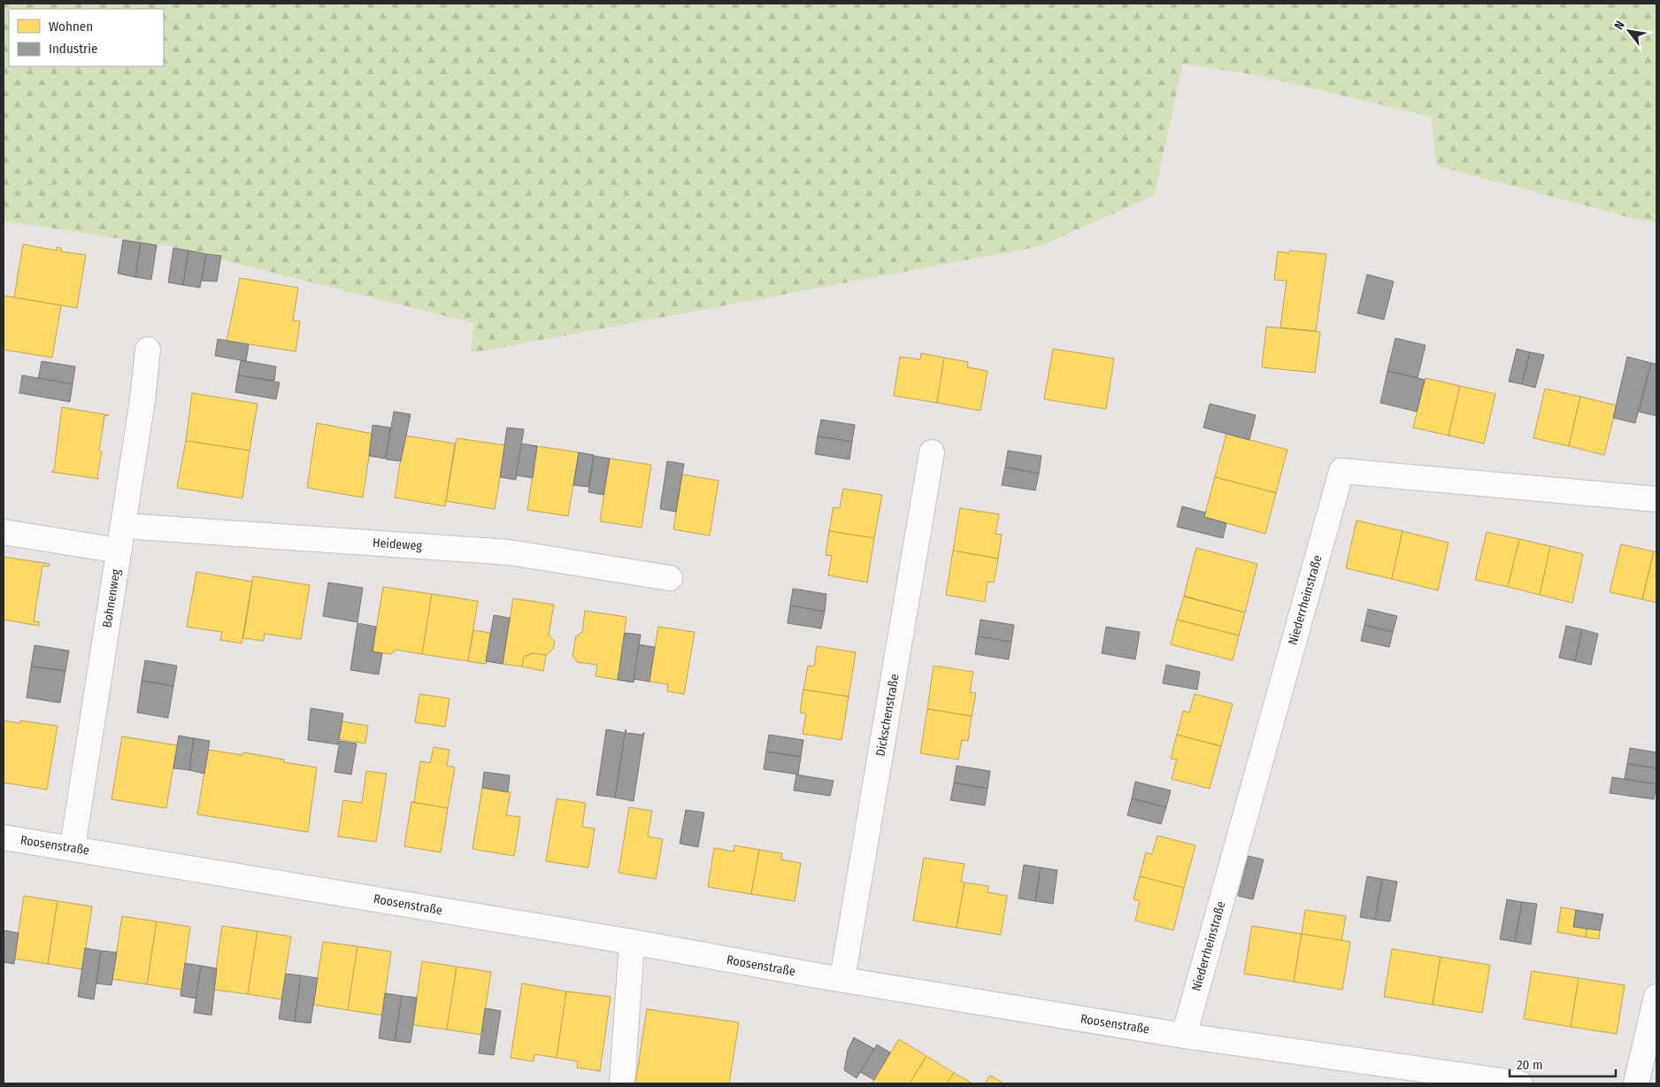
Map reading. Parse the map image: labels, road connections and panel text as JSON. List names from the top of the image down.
{
  "streets": {
    "street": [
      "Heideweg",
      "Bohnenweg",
      "Niederrheinstraße",
      "Dickschenstraße",
      "Roosenstraße"
    ]
  },
  "crossings": [
    ["Heideweg", "Bohnenweg"],
    ["Bohnenweg", "Roosenstraße"],
    ["Niederrheinstraße", "Roosenstraße"],
    ["Dickschenstraße", "Roosenstraße"]
  ],
  "legend": ["Wohnen", "Industrie"],
  "scale_bar": "20 m",
  "north": "top left"
}
